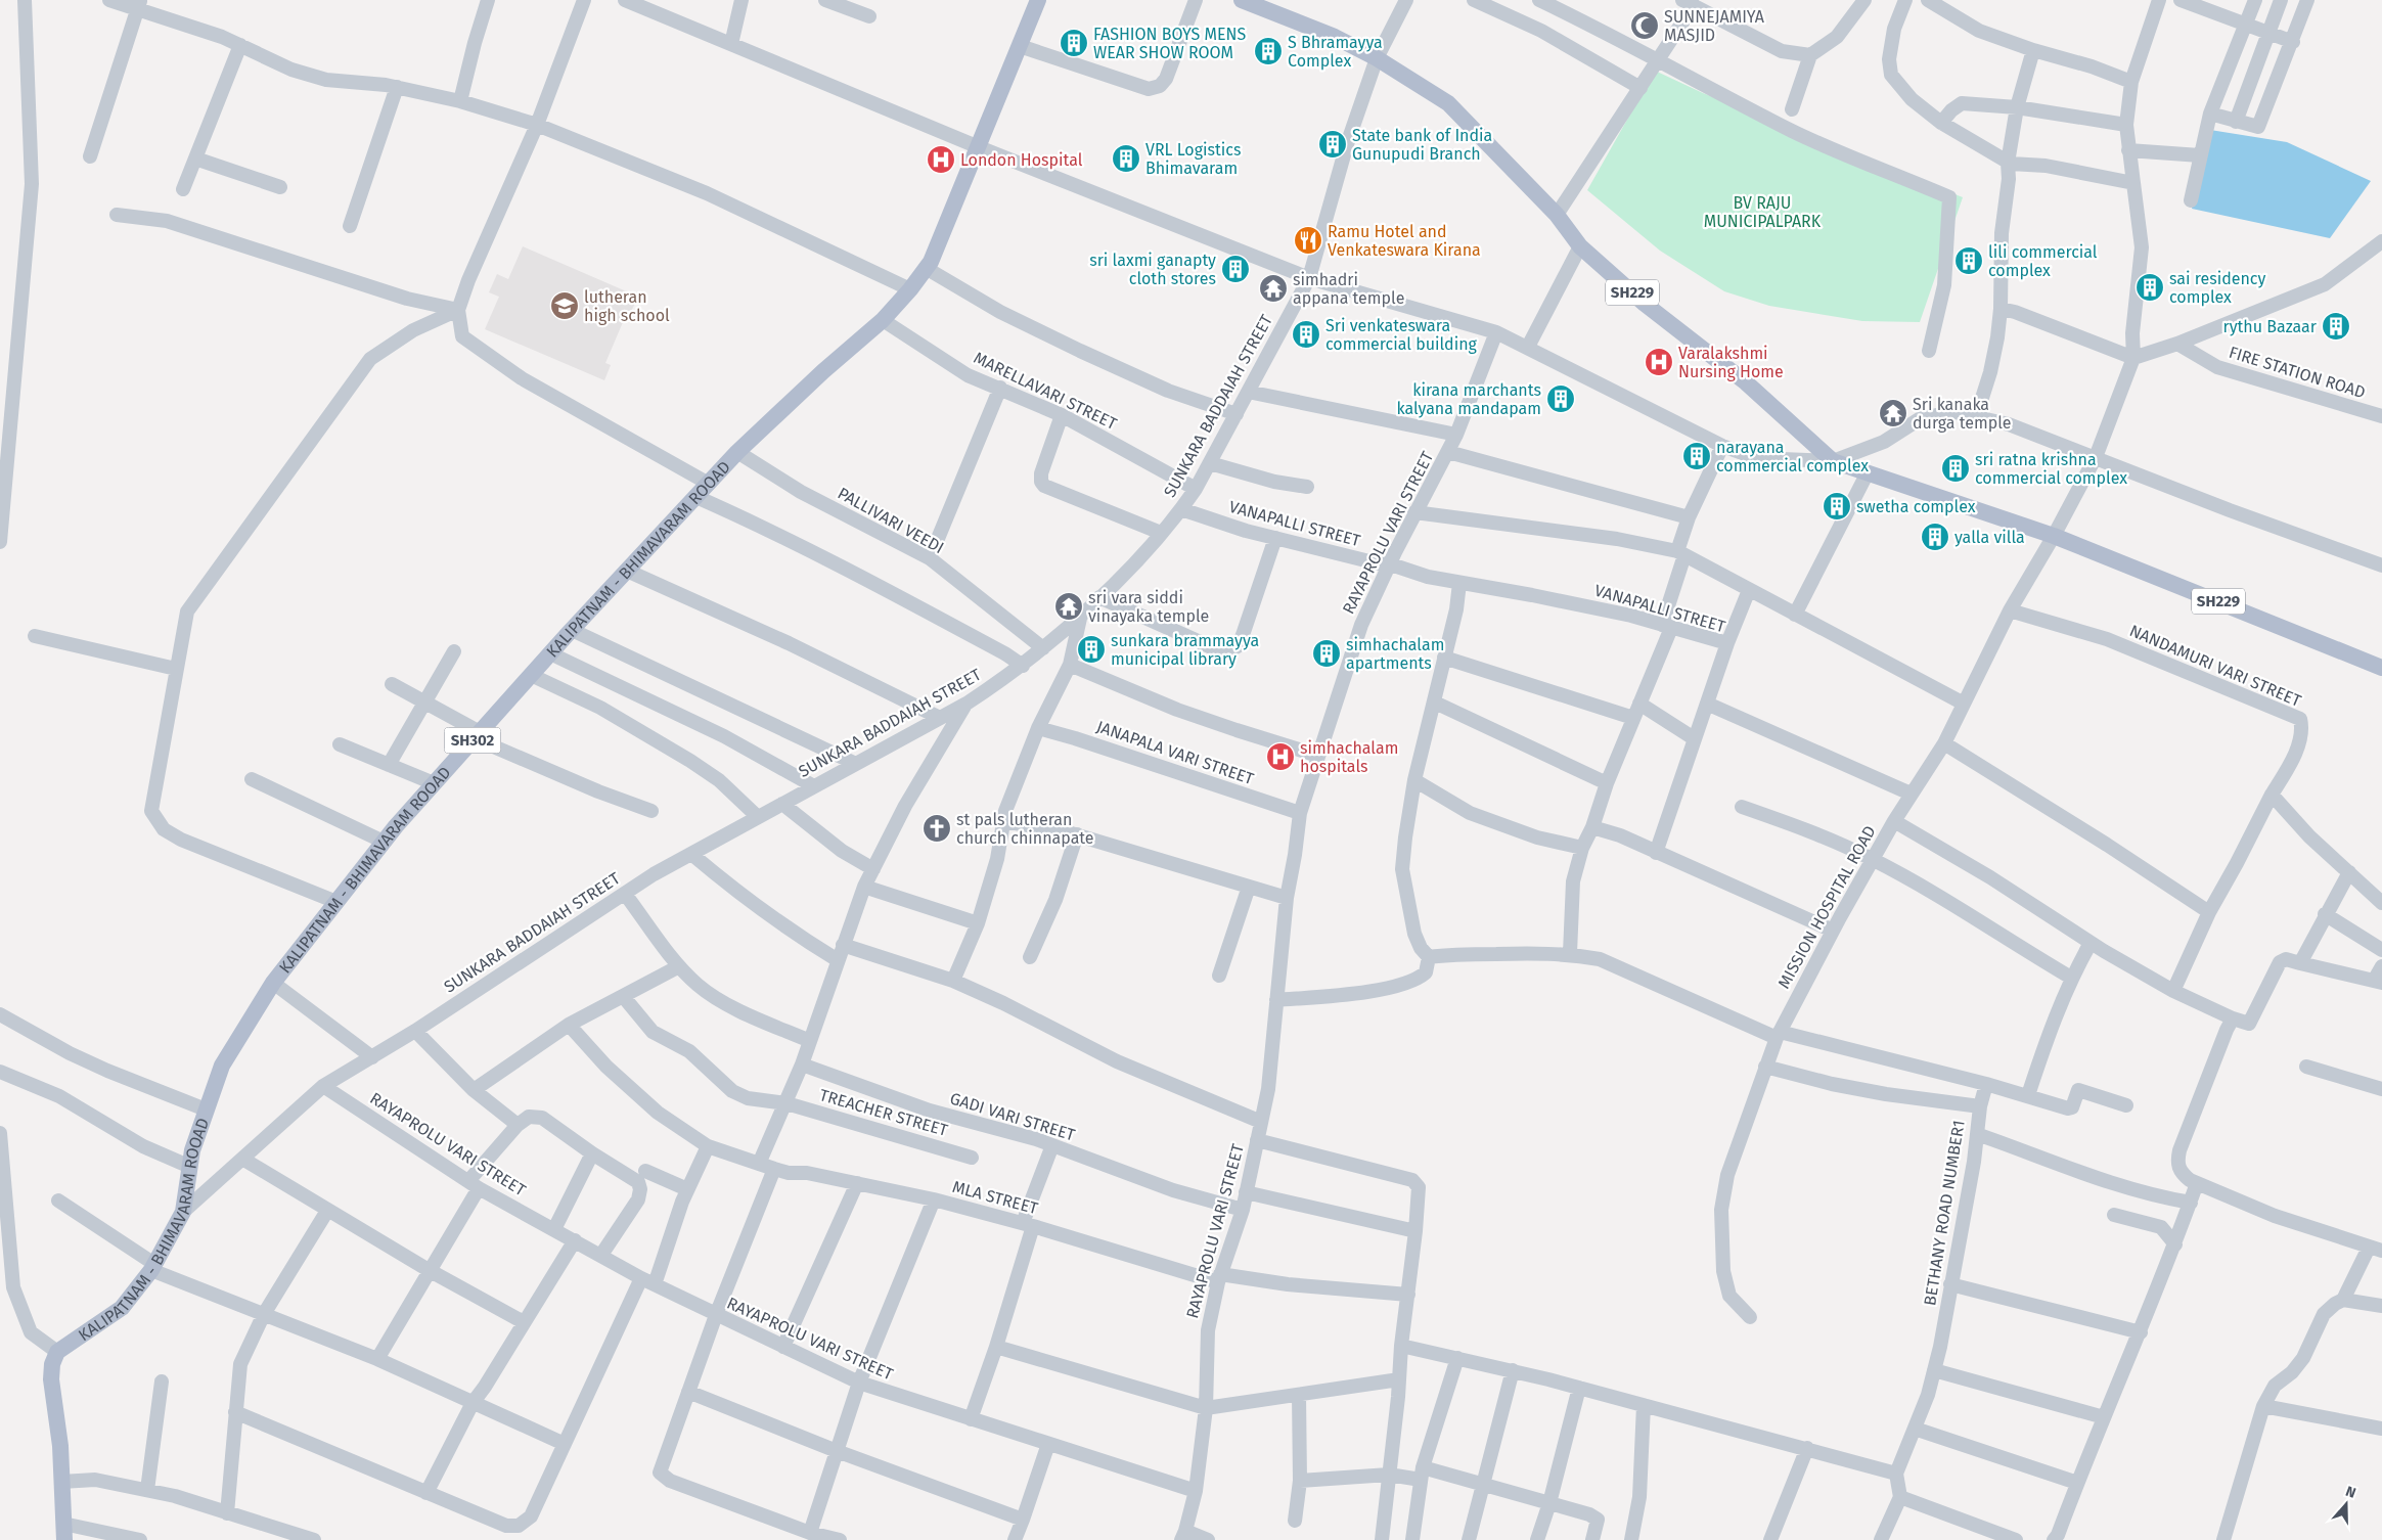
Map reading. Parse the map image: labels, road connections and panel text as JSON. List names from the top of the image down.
{
  "streets": {
    "main road": ["SH229", "KALIPATNAM - BHIMAVARAM ROOAD", "SH302"],
    "street": [
      "FIRE STATION ROAD",
      "MARELLAVARI STREET",
      "SUNKARA BADDAIAH STREET",
      "PALLIVARI VEEDI",
      "VANAPALLI STREET",
      "RAYAPROLU VARI STREET",
      "NANDAMURI VARI STREET",
      "JANAPALA VARI STREET",
      "MISSION HOSPITAL ROAD",
      "TREACHER STREET",
      "GADI VARI STREET",
      "MLA STREET",
      "BETHANY ROAD NUMBER1"
    ]
  },
  "crossings": [
    ["SH229", "SUNKARA BADDAIAH STREET"],
    ["SH229", "MISSION HOSPITAL ROAD"],
    ["MARELLAVARI STREET", "SUNKARA BADDAIAH STREET"],
    ["MARELLAVARI STREET", "KALIPATNAM - BHIMAVARAM ROOAD"],
    ["SUNKARA BADDAIAH STREET", "PALLIVARI VEEDI"],
    ["SUNKARA BADDAIAH STREET", "VANAPALLI STREET"],
    ["SUNKARA BADDAIAH STREET", "RAYAPROLU VARI STREET"],
    ["SUNKARA BADDAIAH STREET", "KALIPATNAM - BHIMAVARAM ROOAD"],
    ["PALLIVARI VEEDI", "KALIPATNAM - BHIMAVARAM ROOAD"],
    ["VANAPALLI STREET", "RAYAPROLU VARI STREET"],
    ["RAYAPROLU VARI STREET", "JANAPALA VARI STREET"],
    ["RAYAPROLU VARI STREET", "GADI VARI STREET"],
    ["RAYAPROLU VARI STREET", "MLA STREET"],
    ["NANDAMURI VARI STREET", "MISSION HOSPITAL ROAD"],
    ["MISSION HOSPITAL ROAD", "BETHANY ROAD NUMBER1"]
  ],
  "parks": ["BV RAJU MUNICIPALPARK"],
  "places": {
    "mosque": ["SUNNEJAMIYA MASJID"],
    "building": [
      "FASHION BOYS MENS WEAR SHOW ROOM",
      "S Bhramayya Complex",
      "State bank of India Gunupudi Branch",
      "VRL Logistics Bhimavaram",
      "lili commercial complex",
      "sri laxmi ganapty cloth stores",
      "sai residency complex",
      "rythu Bazaar",
      "Sri venkateswara commercial building",
      "kirana marchants kalyana mandapam",
      "narayana commercial complex",
      "sri ratna krishna commercial complex",
      "swetha complex",
      "yalla villa",
      "sunkara brammayya municipal library",
      "simhachalam apartments"
    ],
    "hospital": ["London Hospital", "Varalakshmi Nursing Home", "simhachalam hospitals"],
    "restaurant": ["Ramu Hotel and Venkateswara Kirana"],
    "temple": ["simhadri appana temple", "Sri kanaka durga temple", "sri vara siddi vinayaka temple"],
    "school or university": ["lutheran high school"],
    "church": ["st pals lutheran church chinnapate"]
  },
  "north": "top"
}
